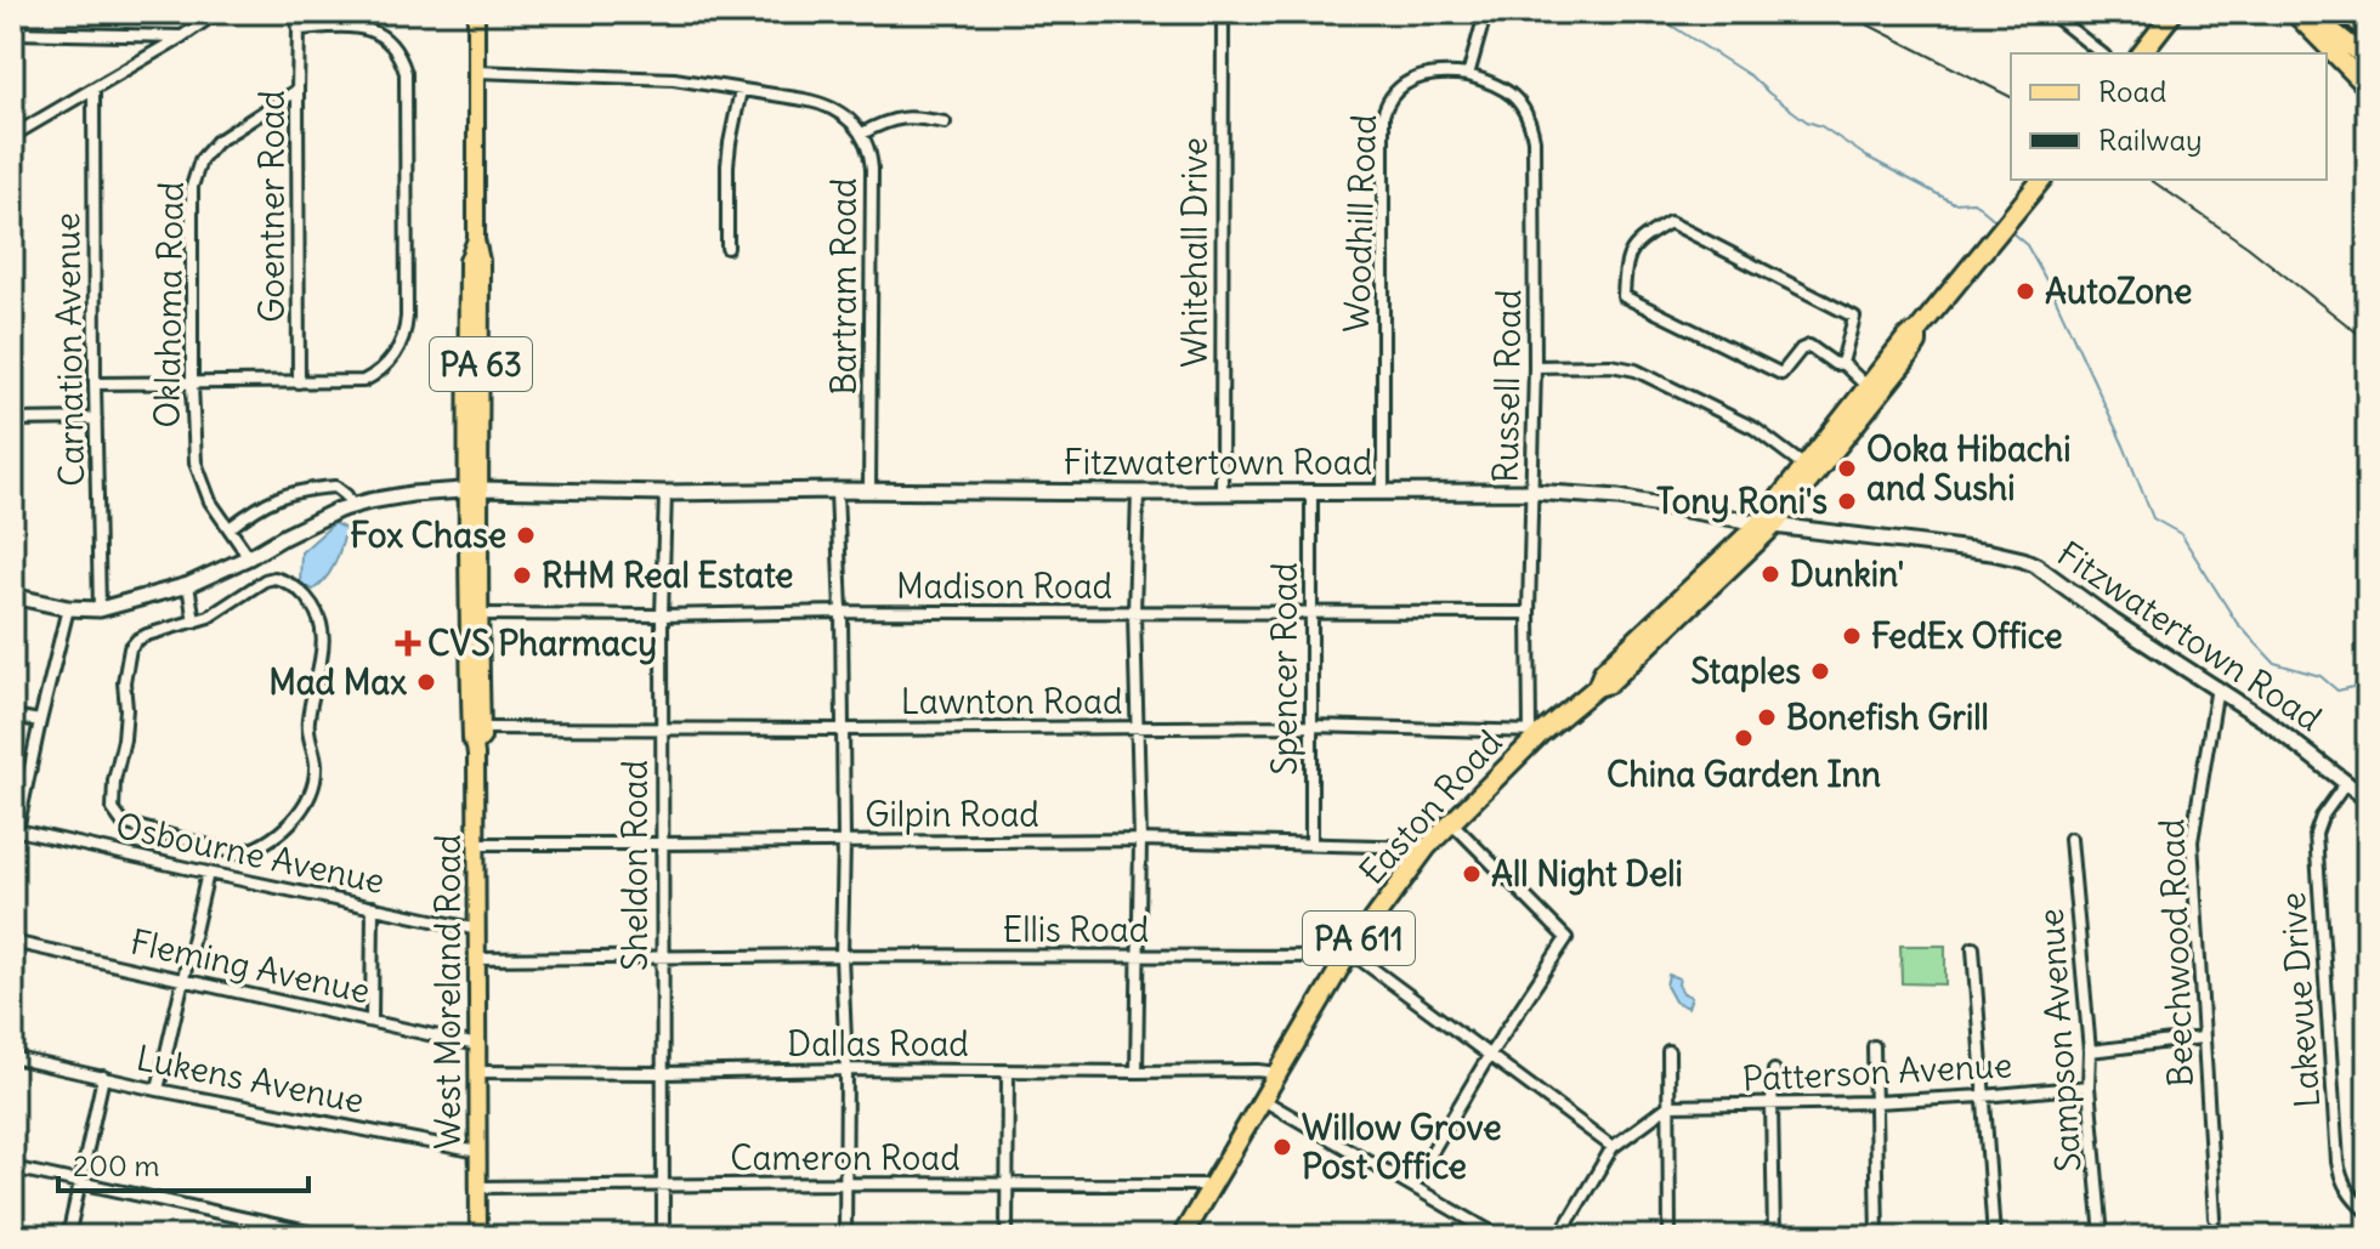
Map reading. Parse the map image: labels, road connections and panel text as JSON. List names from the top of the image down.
{
  "streets": {
    "highway": ["Easton Road", "PA 611"],
    "main road": ["PA 63", "West Moreland Road"],
    "street": [
      "Goentner Road",
      "Woodhill Road",
      "Whitehall Drive",
      "Bartram Road",
      "Oklahoma Road",
      "Carnation Avenue",
      "Russell Road",
      "Fitzwatertown Road",
      "Madison Road",
      "Spencer Road",
      "Lawnton Road",
      "Gilpin Road",
      "Osbourne Avenue",
      "Sheldon Road",
      "Ellis Road",
      "Beechwood Road",
      "Fleming Avenue",
      "Lakevue Drive",
      "Sampson Avenue",
      "Dallas Road",
      "Patterson Avenue",
      "Lukens Avenue",
      "Cameron Road"
    ]
  },
  "crossings": [
    ["Goentner Road", "Oklahoma Road"],
    ["Woodhill Road", "Russell Road"],
    ["Woodhill Road", "Fitzwatertown Road"],
    ["Whitehall Drive", "Fitzwatertown Road"],
    ["Bartram Road", "Fitzwatertown Road"],
    ["Bartram Road", "West Moreland Road"],
    ["Oklahoma Road", "Fitzwatertown Road"],
    ["Carnation Avenue", "Fitzwatertown Road"],
    ["Russell Road", "Fitzwatertown Road"],
    ["Russell Road", "Madison Road"],
    ["Russell Road", "Lawnton Road"],
    ["Russell Road", "Easton Road"],
    ["Fitzwatertown Road", "Spencer Road"],
    ["Fitzwatertown Road", "Easton Road"],
    ["Fitzwatertown Road", "Sheldon Road"],
    ["Fitzwatertown Road", "Beechwood Road"],
    ["Fitzwatertown Road", "West Moreland Road"],
    ["Fitzwatertown Road", "Lakevue Drive"],
    ["Madison Road", "Spencer Road"],
    ["Madison Road", "Sheldon Road"],
    ["Madison Road", "West Moreland Road"],
    ["Spencer Road", "Lawnton Road"],
    ["Spencer Road", "Gilpin Road"],
    ["Lawnton Road", "Easton Road"],
    ["Lawnton Road", "Sheldon Road"],
    ["Lawnton Road", "West Moreland Road"],
    ["Easton Road", "Gilpin Road"],
    ["Easton Road", "Ellis Road"],
    ["Easton Road", "Dallas Road"],
    ["Easton Road", "Cameron Road"],
    ["Gilpin Road", "Sheldon Road"],
    ["Gilpin Road", "West Moreland Road"],
    ["Osbourne Avenue", "West Moreland Road"],
    ["Sheldon Road", "Ellis Road"],
    ["Sheldon Road", "Dallas Road"],
    ["Sheldon Road", "Cameron Road"],
    ["Ellis Road", "West Moreland Road"],
    ["Fleming Avenue", "West Moreland Road"],
    ["West Moreland Road", "Dallas Road"],
    ["West Moreland Road", "Lukens Avenue"],
    ["West Moreland Road", "Cameron Road"],
    ["Sampson Avenue", "Patterson Avenue"]
  ],
  "places": {
    "other": [
      "AutoZone",
      "Ooka Hibachi and Sushi",
      "Tony Roni's",
      "Fox Chase",
      "Dunkin'",
      "RHM Real Estate",
      "FedEx Office",
      "Staples",
      "Mad Max",
      "Bonefish Grill",
      "China Garden Inn",
      "All Night Deli",
      "Willow Grove Post Office"
    ],
    "health": ["CVS Pharmacy"]
  },
  "legend": ["Road", "Railway"],
  "scale_bar": "200 m"
}
